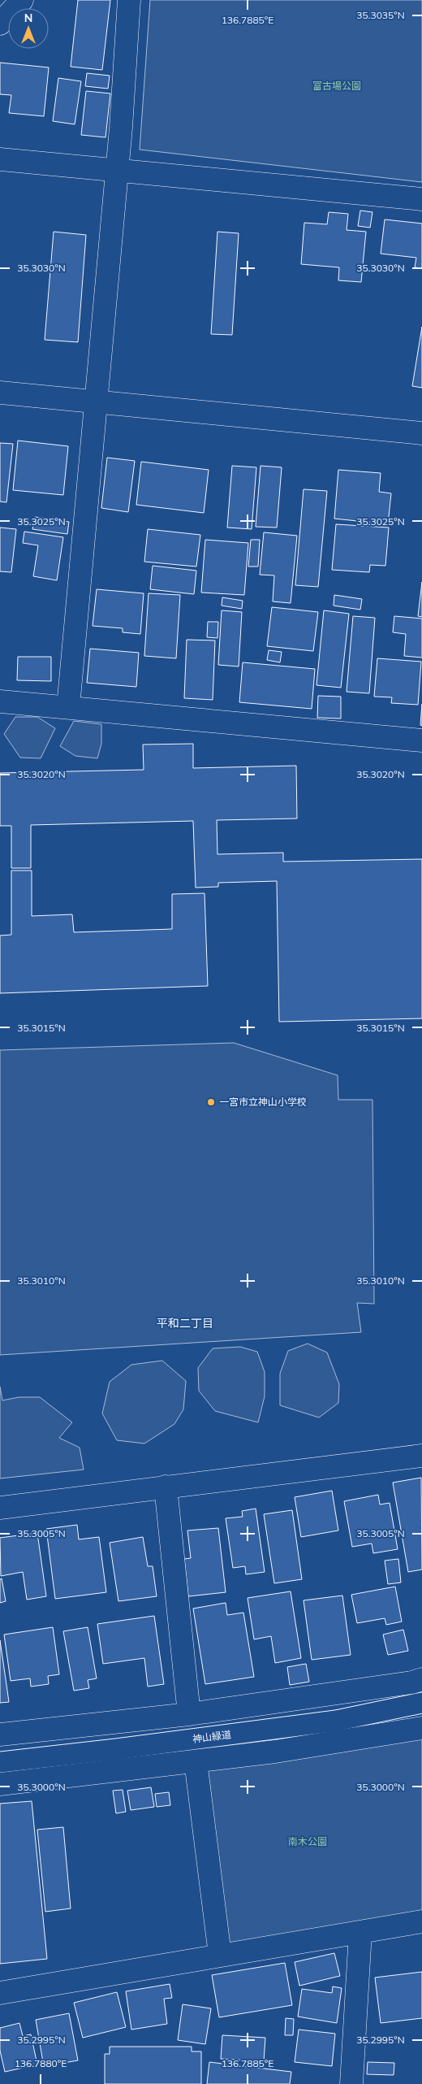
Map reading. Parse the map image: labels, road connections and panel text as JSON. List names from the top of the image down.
{
  "streets": {
    "street": ["神山緑道"]
  },
  "districts": ["平和二丁目"],
  "parks": ["富古場公園", "南木公園"],
  "places": ["一宮市立神山小学校"],
  "north": "top",
  "coordinates": [
    "35.3035°N",
    "136.7885°E",
    "35.3030°N",
    "35.3025°N",
    "35.3020°N",
    "35.3015°N",
    "35.3010°N",
    "35.3005°N",
    "35.3000°N",
    "35.2995°N",
    "136.7880°E"
  ]
}
